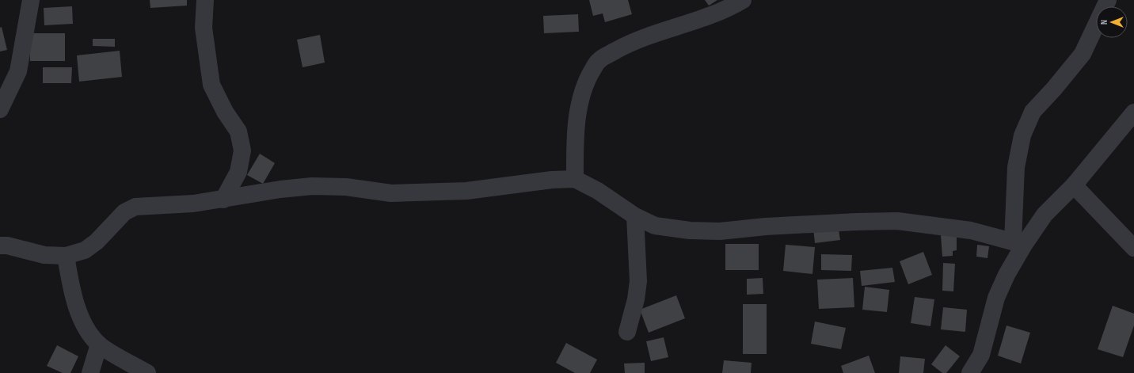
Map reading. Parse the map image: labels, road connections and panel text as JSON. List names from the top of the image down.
{
  "north": "left"
}
